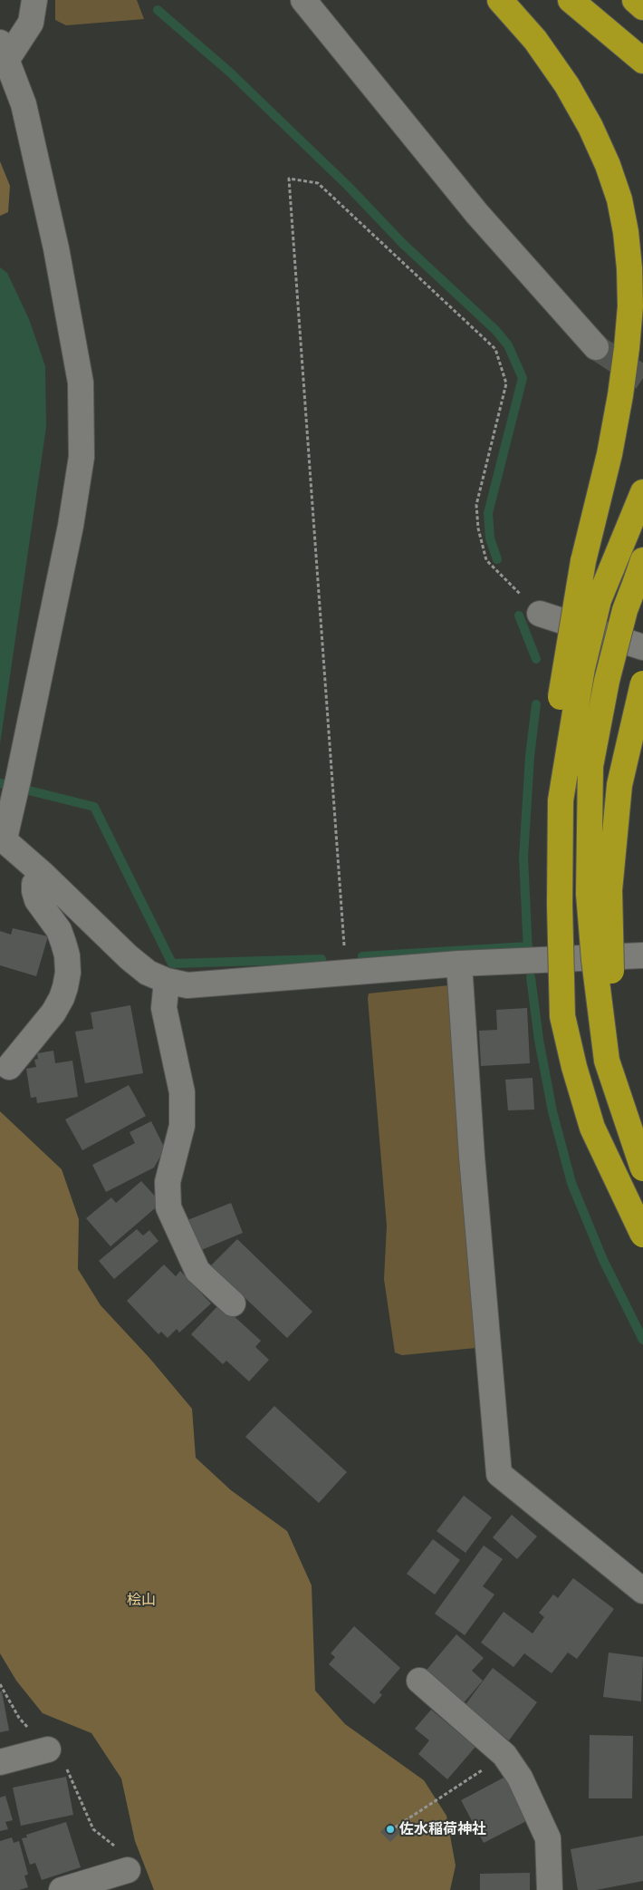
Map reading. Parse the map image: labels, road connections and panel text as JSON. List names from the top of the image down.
{
  "parks": ["桧山"],
  "places": ["佐水稲荷神社"]
}
